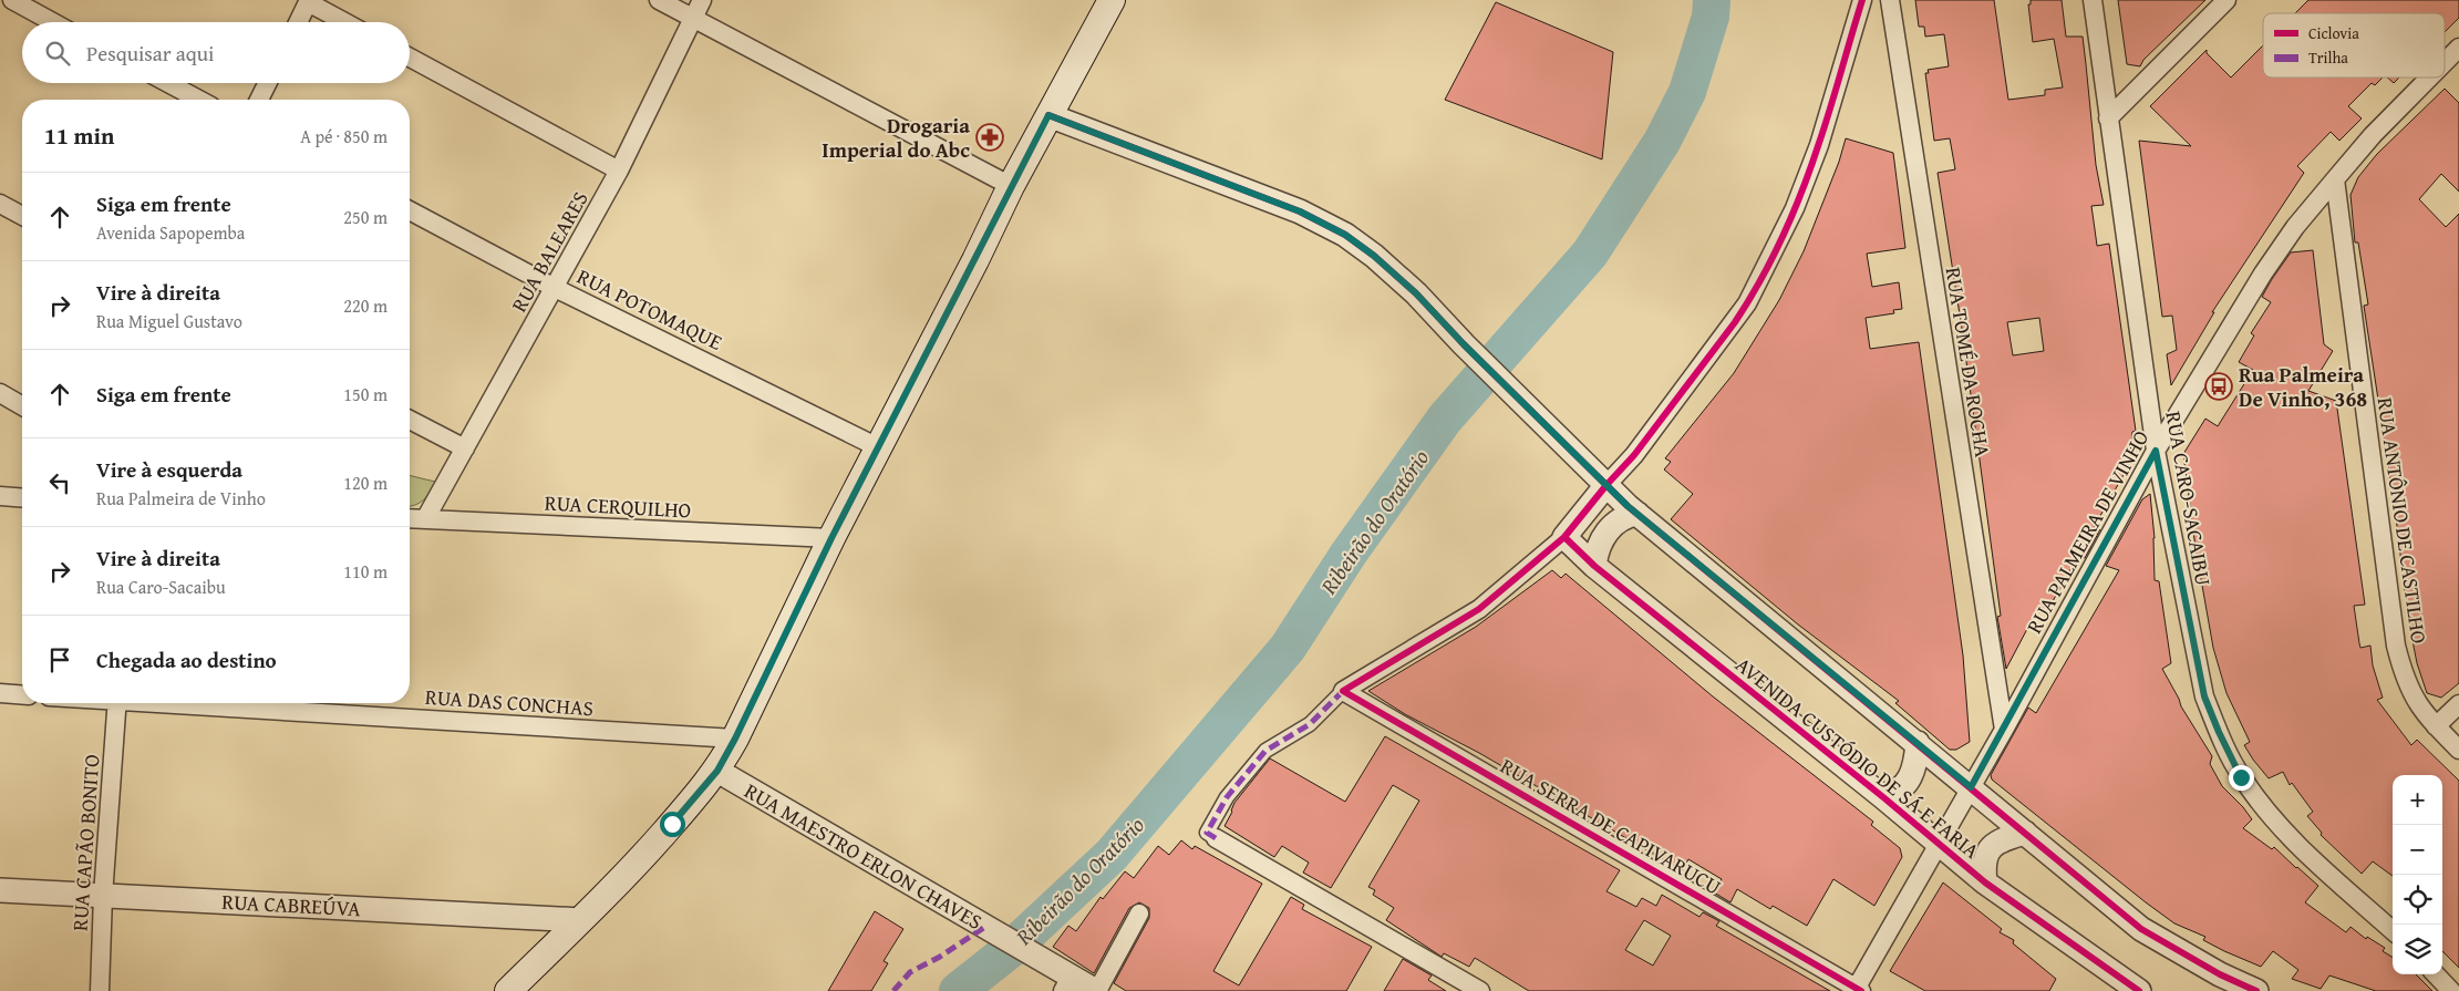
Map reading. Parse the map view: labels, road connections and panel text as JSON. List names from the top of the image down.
{
  "streets": {
    "street": [
      "RUA BALEARES",
      "RUA POTOMAQUE",
      "RUA TOMÉ DA ROCHA",
      "RUA CARO-SACAIBU",
      "RUA CERQUILHO",
      "RUA ANTÔNIO DE CASTILHO",
      "RUA PALMEIRA DE VINHO",
      "RUA DAS CONCHAS",
      "AVENIDA CUSTÓDIO DE SÁ E FARIA",
      "RUA SERRA DE CAPIVARUCU",
      "RUA CAPÃO BONITO",
      "RUA MAESTRO ERLON CHAVES",
      "RUA CABREÚVA"
    ]
  },
  "crossings": [
    ["RUA BALEARES", "RUA POTOMAQUE"],
    ["RUA BALEARES", "RUA CERQUILHO"],
    ["RUA TOMÉ DA ROCHA", "RUA PALMEIRA DE VINHO"],
    ["RUA CARO-SACAIBU", "RUA PALMEIRA DE VINHO"],
    ["RUA ANTÔNIO DE CASTILHO", "RUA PALMEIRA DE VINHO"],
    ["RUA PALMEIRA DE VINHO", "AVENIDA CUSTÓDIO DE SÁ E FARIA"],
    ["RUA PALMEIRA DE VINHO", "RUA SERRA DE CAPIVARUCU"],
    ["RUA CAPÃO BONITO", "RUA CABREÚVA"]
  ],
  "water": ["Ribeirão do Oratório"],
  "places": {
    "pharmacy": ["Drogaria Imperial do Abc"],
    "bus stop": ["Rua Palmeira De Vinho, 368"]
  },
  "legend": ["Ciclovia", "Trilha"],
  "page": {
    "search": "Pesquisar aqui",
    "heading": ["11 min", "A pé · 850 m"],
    "list": [
      ["Siga em frente", "Avenida Sapopemba", "250 m"],
      ["Vire à direita", "Rua Miguel Gustavo", "220 m"],
      ["Siga em frente", "150 m"],
      ["Vire à esquerda", "Rua Palmeira de Vinho", "120 m"],
      ["Vire à direita", "Rua Caro-Sacaibu", "110 m"],
      "Chegada ao destino"
    ],
    "map_buttons": ["+", "−"]
  }
}
